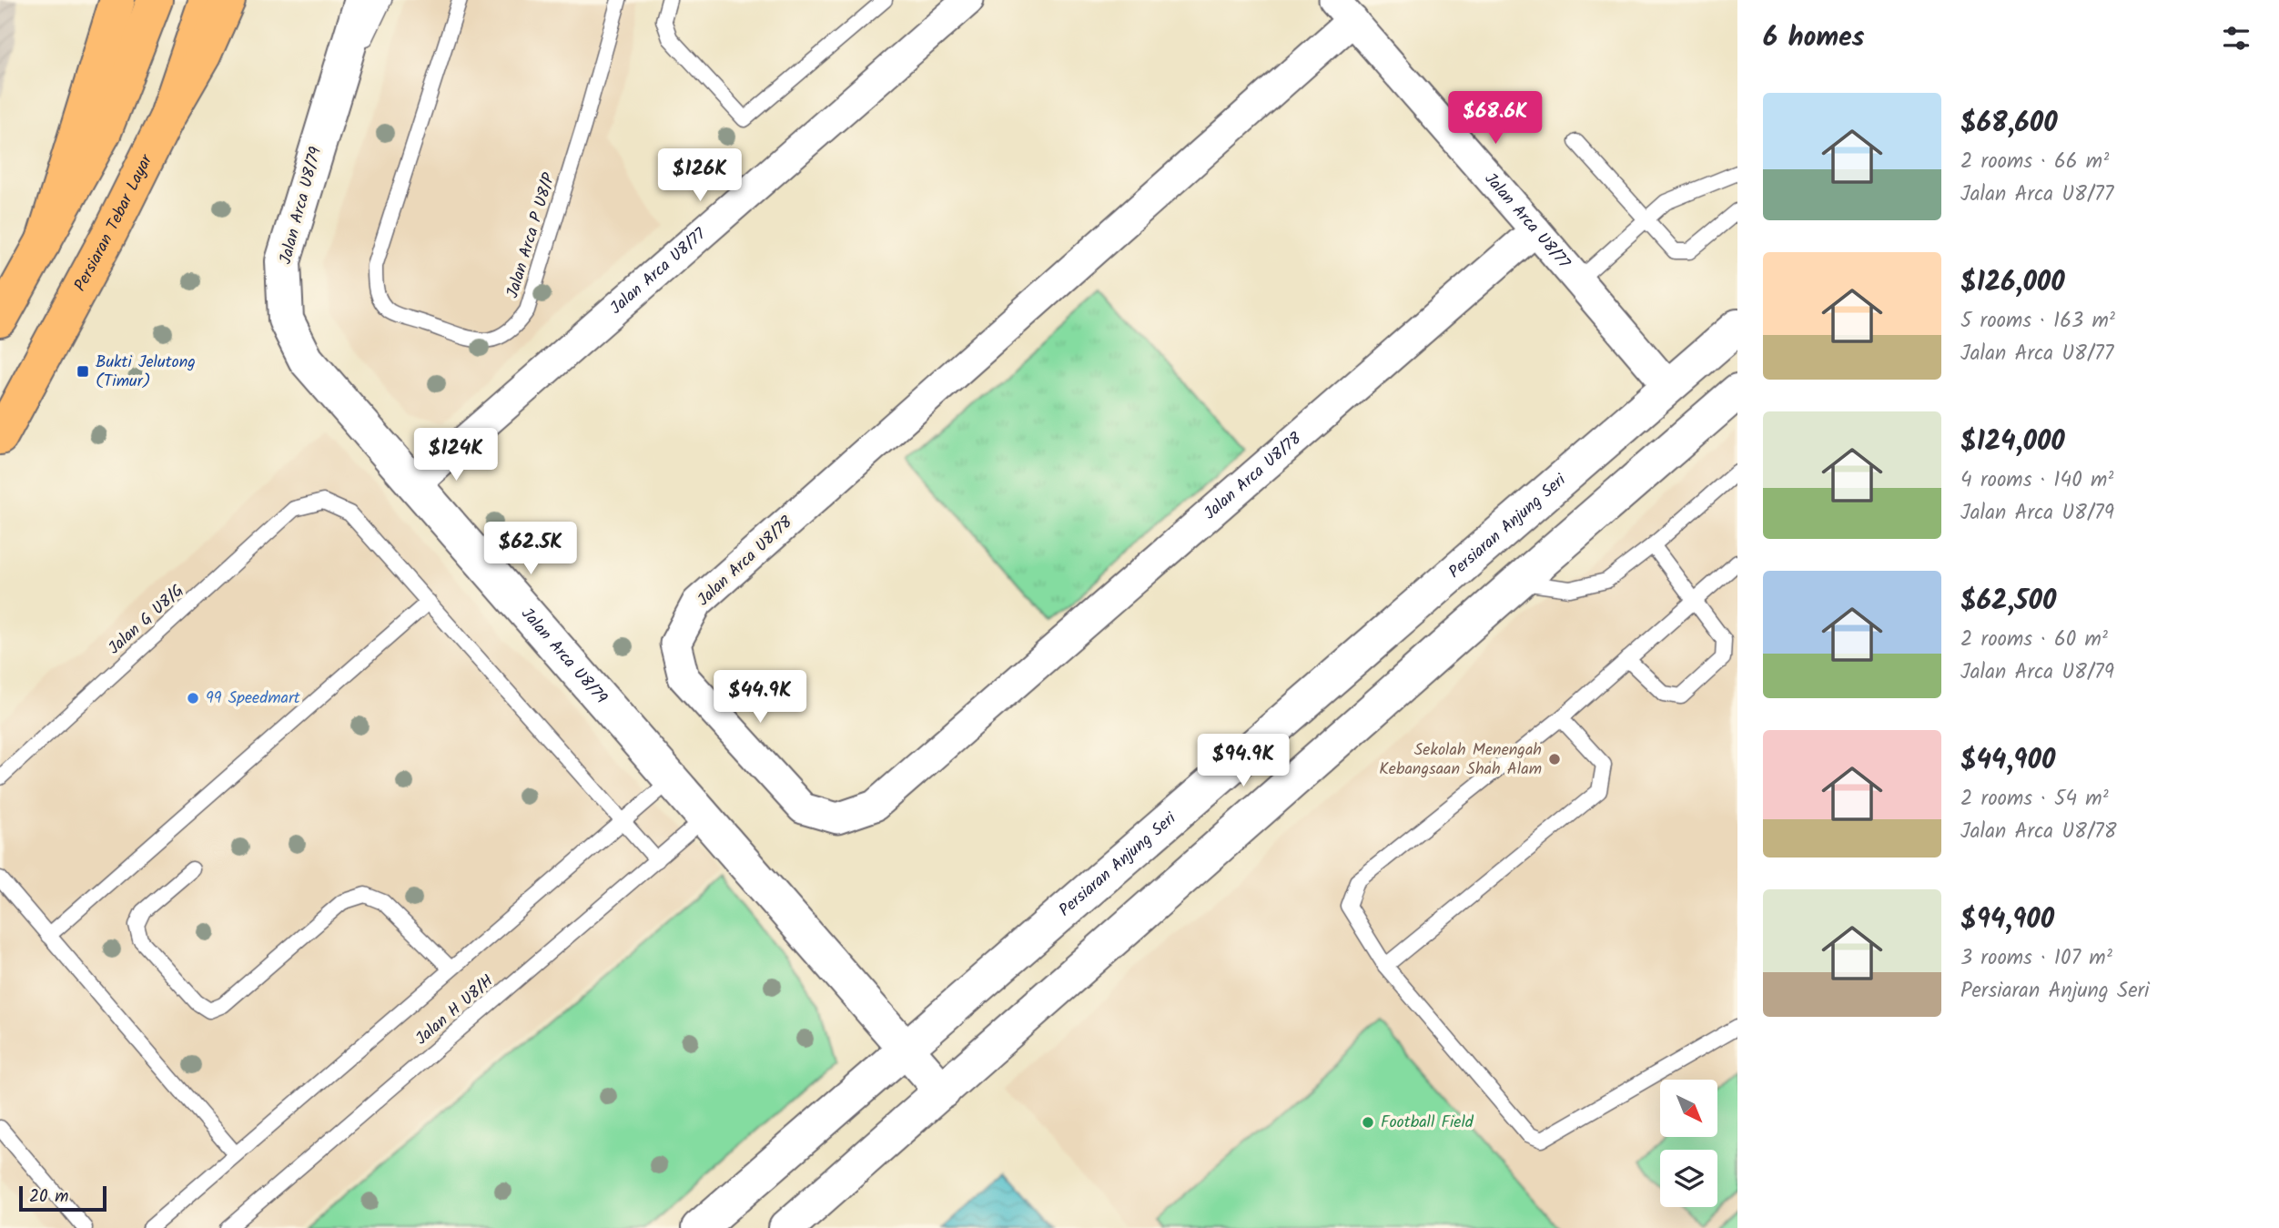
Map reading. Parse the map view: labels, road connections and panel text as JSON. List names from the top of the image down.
{
  "streets": {
    "main road": ["Persiaran Tebar Layar"],
    "street": [
      "Jalan Arca U8/79",
      "Jalan Arca U8/77",
      "Jalan Arca U8/78",
      "Persiaran Anjung Seri"
    ],
    "lane": ["Jalan Arca P U8/P", "Jalan G U8/G", "Jalan H U8/H"]
  },
  "crossings": [
    ["Jalan Arca U8/79", "Jalan Arca U8/77"],
    ["Jalan Arca U8/79", "Persiaran Anjung Seri"],
    ["Jalan Arca U8/79", "Jalan H U8/H"],
    ["Jalan Arca U8/77", "Jalan Arca U8/78"],
    ["Jalan Arca U8/77", "Persiaran Anjung Seri"]
  ],
  "places": {
    "transit": ["Bukti Jelutong (Timur)"],
    "other": ["99 Speedmart", "Sekolah Menengah Kebangsaan Shah Alam", "Football Field"]
  },
  "scale_bar": "20 m",
  "north": "bottom right",
  "page": {
    "heading": "6 homes",
    "list": [
      {
        "name": "$68,600",
        "note": "2 rooms · 66 m² · Jalan Arca U8/77"
      },
      {
        "name": "$126,000",
        "note": "5 rooms · 163 m² · Jalan Arca U8/77"
      },
      {
        "name": "$124,000",
        "note": "4 rooms · 140 m² · Jalan Arca U8/79"
      },
      {
        "name": "$62,500",
        "note": "2 rooms · 60 m² · Jalan Arca U8/79"
      },
      {
        "name": "$44,900",
        "note": "2 rooms · 54 m² · Jalan Arca U8/78"
      },
      {
        "name": "$94,900",
        "note": "3 rooms · 107 m² · Persiaran Anjung Seri"
      }
    ],
    "price": [
      "$68.6K",
      "$126K",
      "$124K",
      "$62.5K",
      "$44.9K",
      "$94.9K"
    ],
    "scale": "20 m"
  }
}
